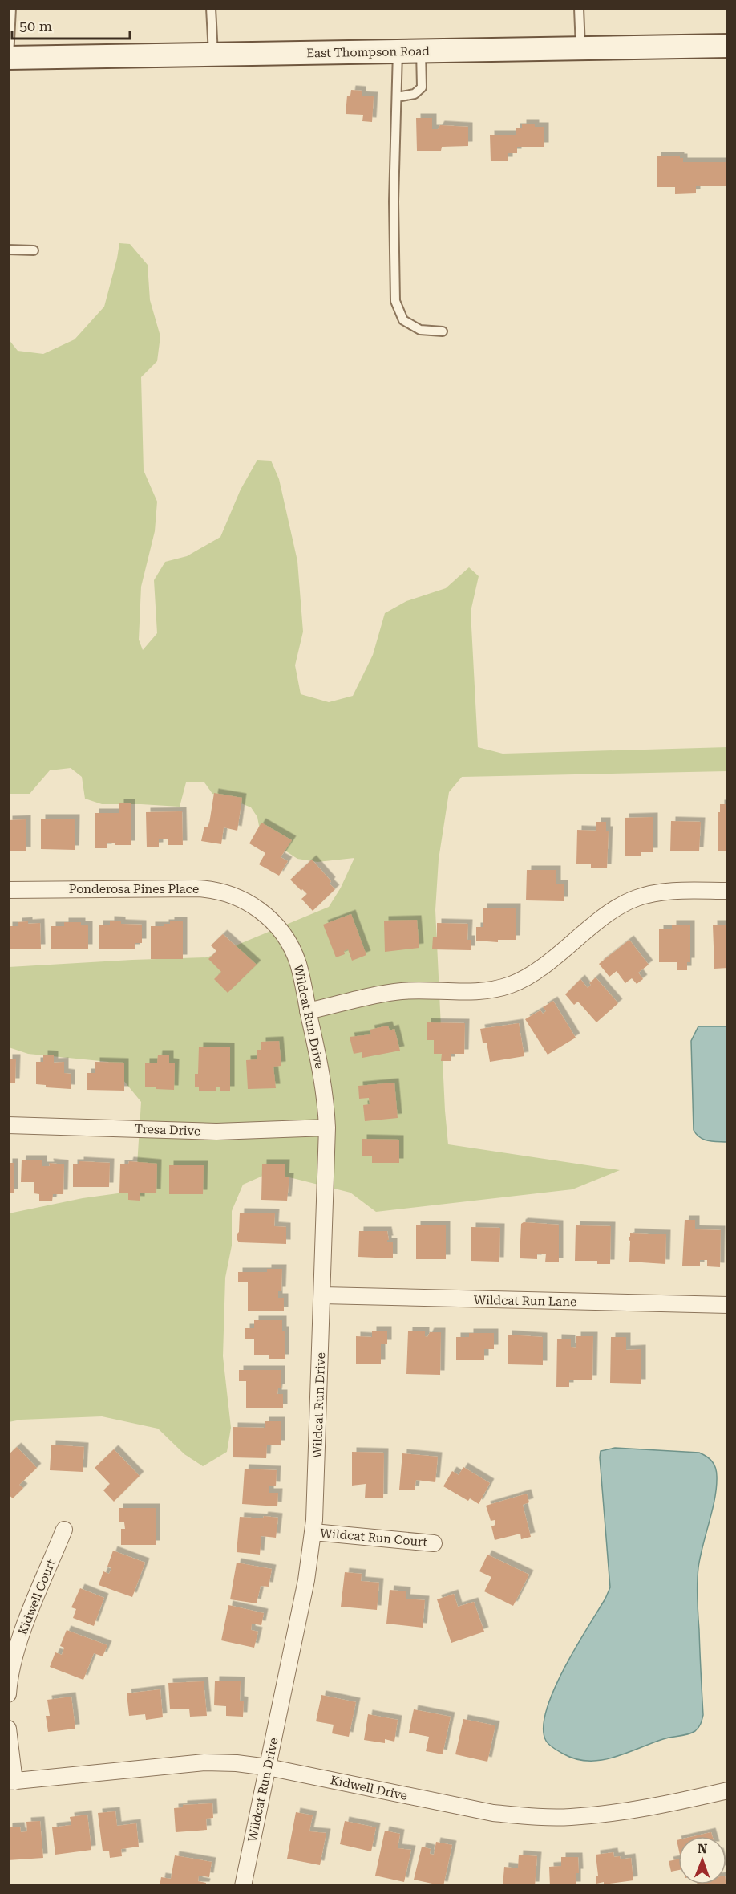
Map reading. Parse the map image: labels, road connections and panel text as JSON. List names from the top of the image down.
{
  "streets": {
    "main road": ["East Thompson Road"],
    "street": [
      "Ponderosa Pines Place",
      "Wildcat Run Drive",
      "Tresa Drive",
      "Wildcat Run Lane",
      "Wildcat Run Court",
      "Kidwell Court",
      "Kidwell Drive"
    ]
  },
  "crossings": [
    ["Ponderosa Pines Place", "Wildcat Run Drive"],
    ["Wildcat Run Drive", "Tresa Drive"],
    ["Wildcat Run Drive", "Wildcat Run Lane"],
    ["Wildcat Run Drive", "Wildcat Run Court"],
    ["Wildcat Run Drive", "Kidwell Drive"]
  ],
  "scale_bar": "50 m",
  "north": "top"
}
